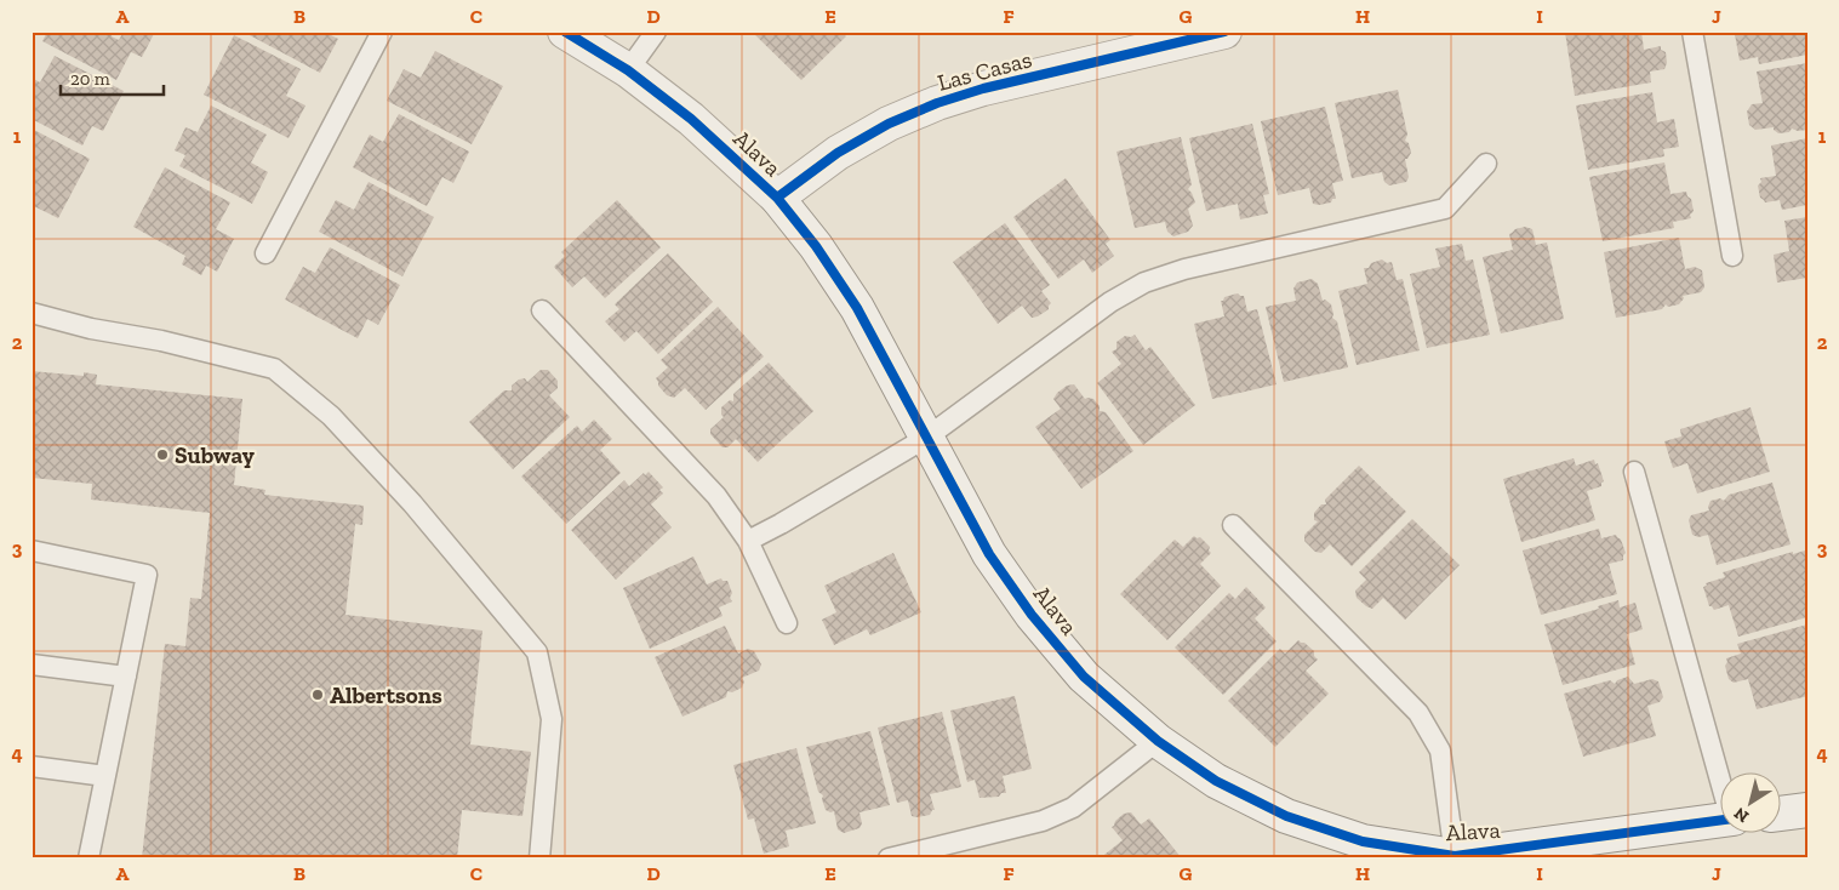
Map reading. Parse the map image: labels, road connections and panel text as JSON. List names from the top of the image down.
{
  "streets": {
    "street": ["Las Casas", "Alava"]
  },
  "crossings": [
    ["Las Casas", "Alava"]
  ],
  "places": ["Subway", "Albertsons"],
  "scale_bar": "20 m",
  "north": "bottom left",
  "grid": {
    "columns": [
      "A",
      "B",
      "C",
      "D",
      "E",
      "F",
      "G",
      "H",
      "I",
      "J"
    ],
    "rows": [
      "1",
      "2",
      "3",
      "4"
    ]
  }
}
